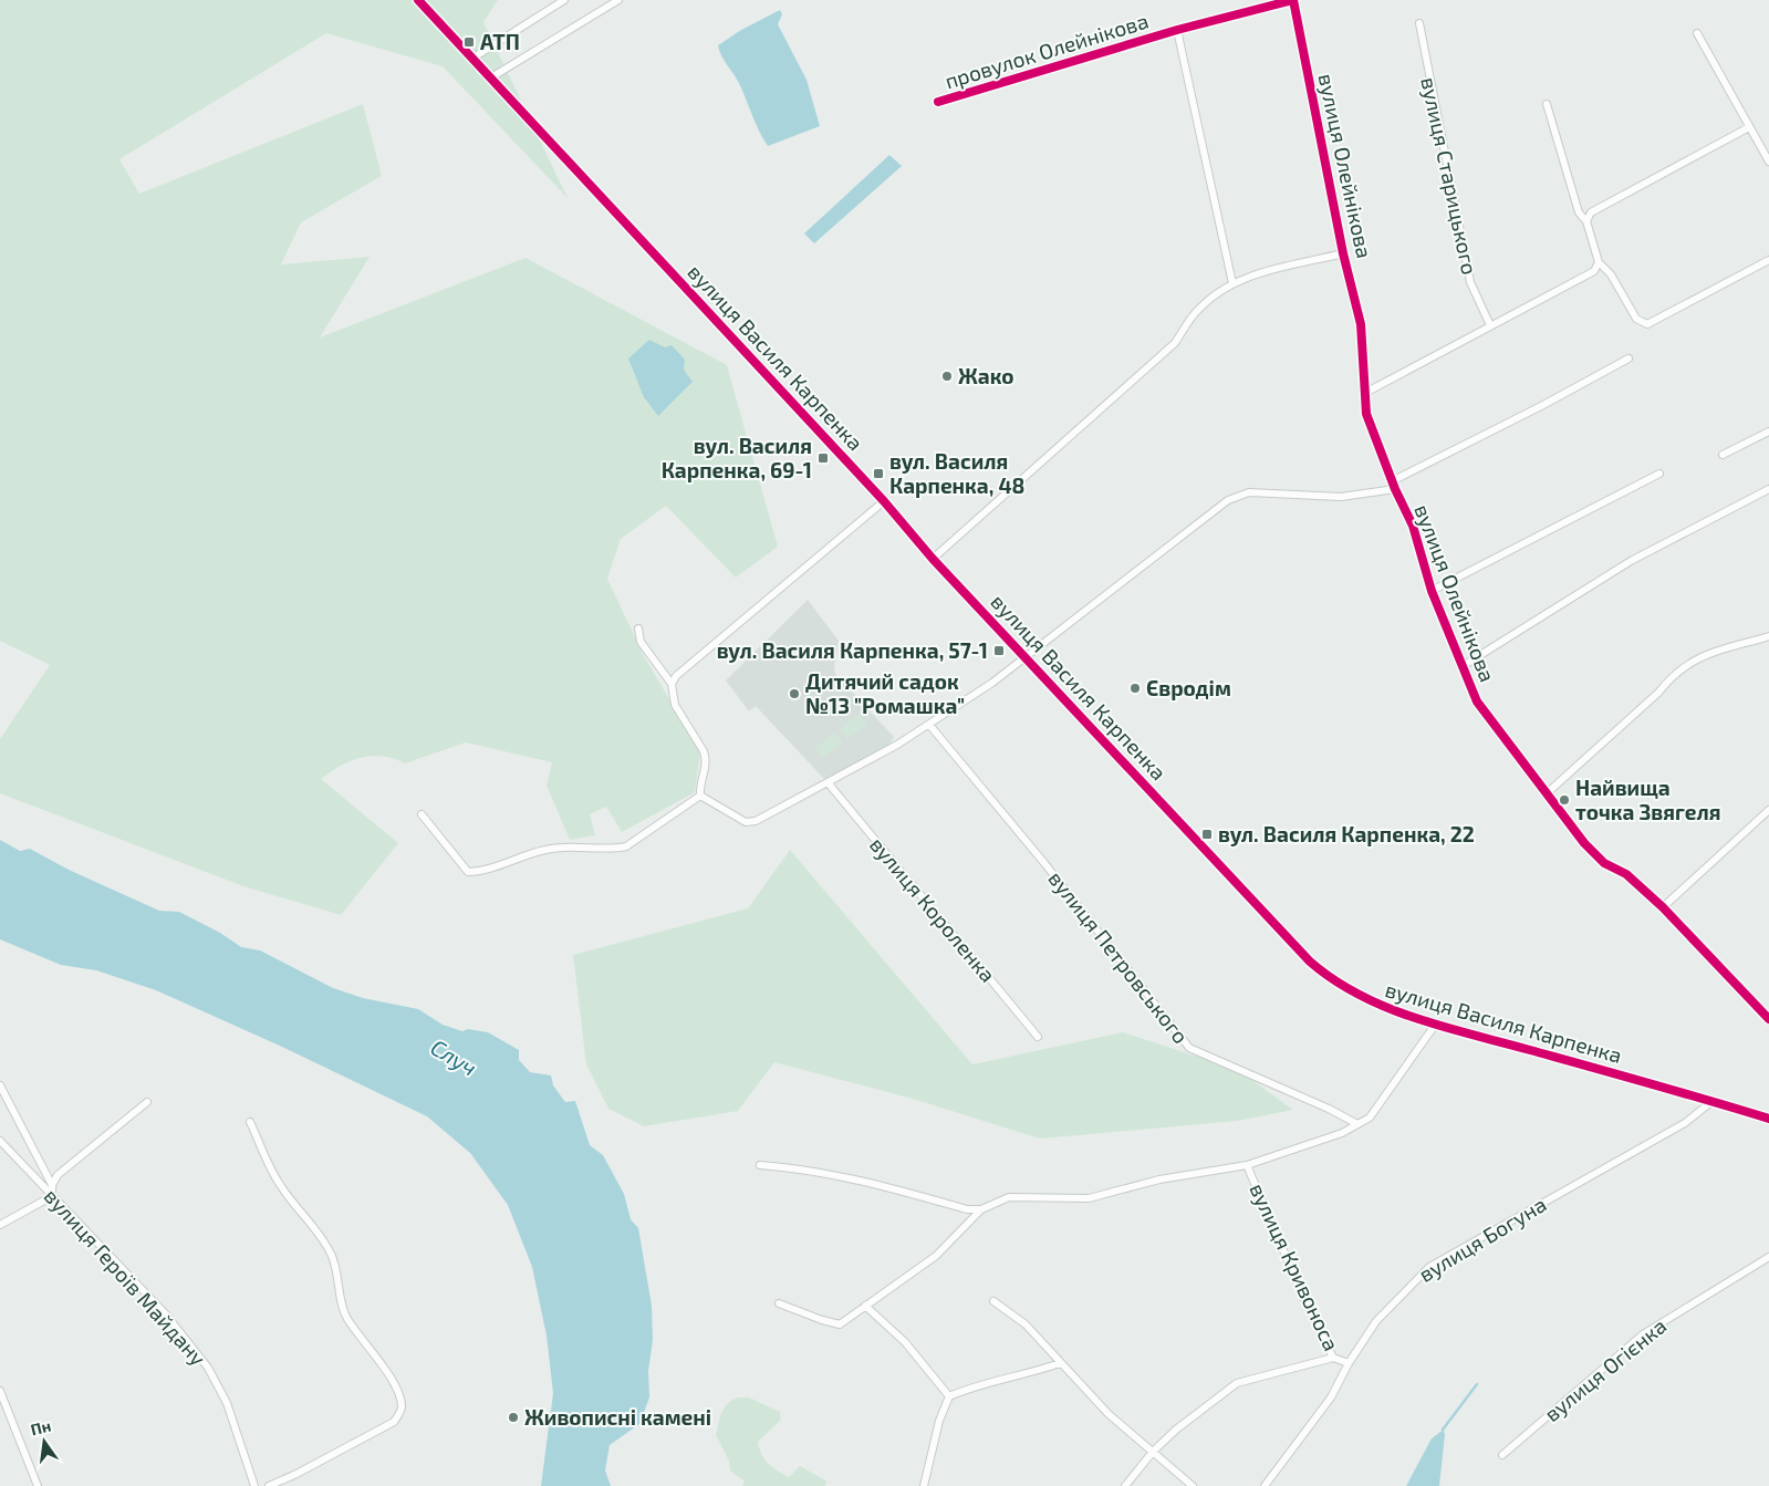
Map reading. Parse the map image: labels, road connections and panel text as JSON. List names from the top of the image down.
{
  "streets": {
    "street": [
      "провулок Олейнікова",
      "вулиця Олейнікова",
      "вулиця Старицького",
      "вулиця Василя Карпенка",
      "вулиця Короленка",
      "вулиця Петровського",
      "вулиця Богуна",
      "вулиця Кривоноса",
      "вулиця Героїв Майдану",
      "вулиця Огієнка"
    ]
  },
  "crossings": [
    ["провулок Олейнікова", "вулиця Олейнікова"],
    ["вулиця Олейнікова", "вулиця Василя Карпенка"],
    ["вулиця Василя Карпенка", "вулиця Богуна"],
    ["вулиця Василя Карпенка", "вулиця Кривоноса"],
    ["вулиця Петровського", "вулиця Кривоноса"],
    ["вулиця Богуна", "вулиця Кривоноса"]
  ],
  "water": ["Случ"],
  "places": {
    "transit": [
      "АТП",
      "вул. Василя Карпенка, 69-1",
      "вул. Василя Карпенка, 48",
      "вул. Василя Карпенка, 57-1",
      "вул. Василя Карпенка, 22"
    ],
    "other": [
      "Жако",
      "Євродім",
      "Дитячий садок №13 \"Ромашка\"",
      "Найвища точка Звягеля",
      "Живописні камені"
    ]
  },
  "north": "top"
}
